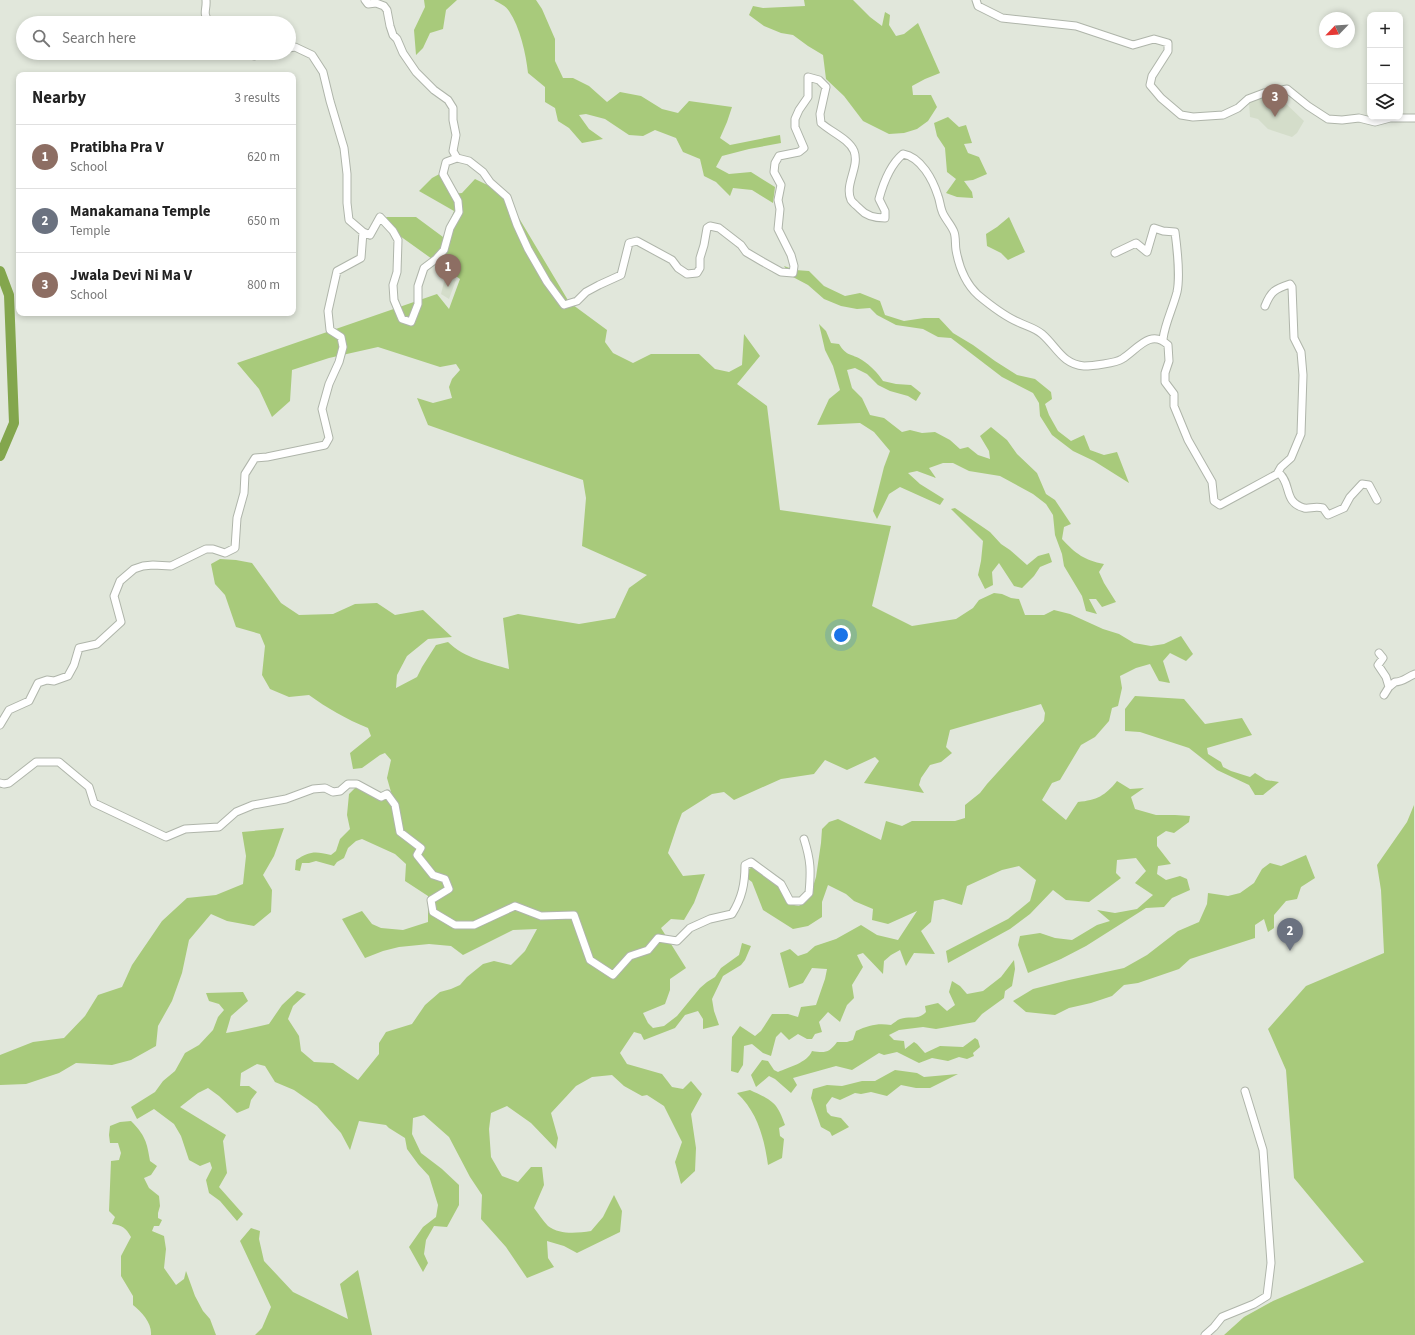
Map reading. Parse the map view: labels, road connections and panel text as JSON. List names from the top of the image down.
{
  "north": "bottom left",
  "page": {
    "map_buttons": ["+", "−"],
    "search": "Search here",
    "heading": ["Nearby", "3 results"],
    "pins": ["3", "1", "2"],
    "list": [
      {
        "mark": "1",
        "name": "Pratibha Pra V",
        "note": "School",
        "value": "620 m"
      },
      {
        "mark": "2",
        "name": "Manakamana Temple",
        "note": "Temple",
        "value": "650 m"
      },
      {
        "mark": "3",
        "name": "Jwala Devi Ni Ma V",
        "note": "School",
        "value": "800 m"
      }
    ]
  }
}
